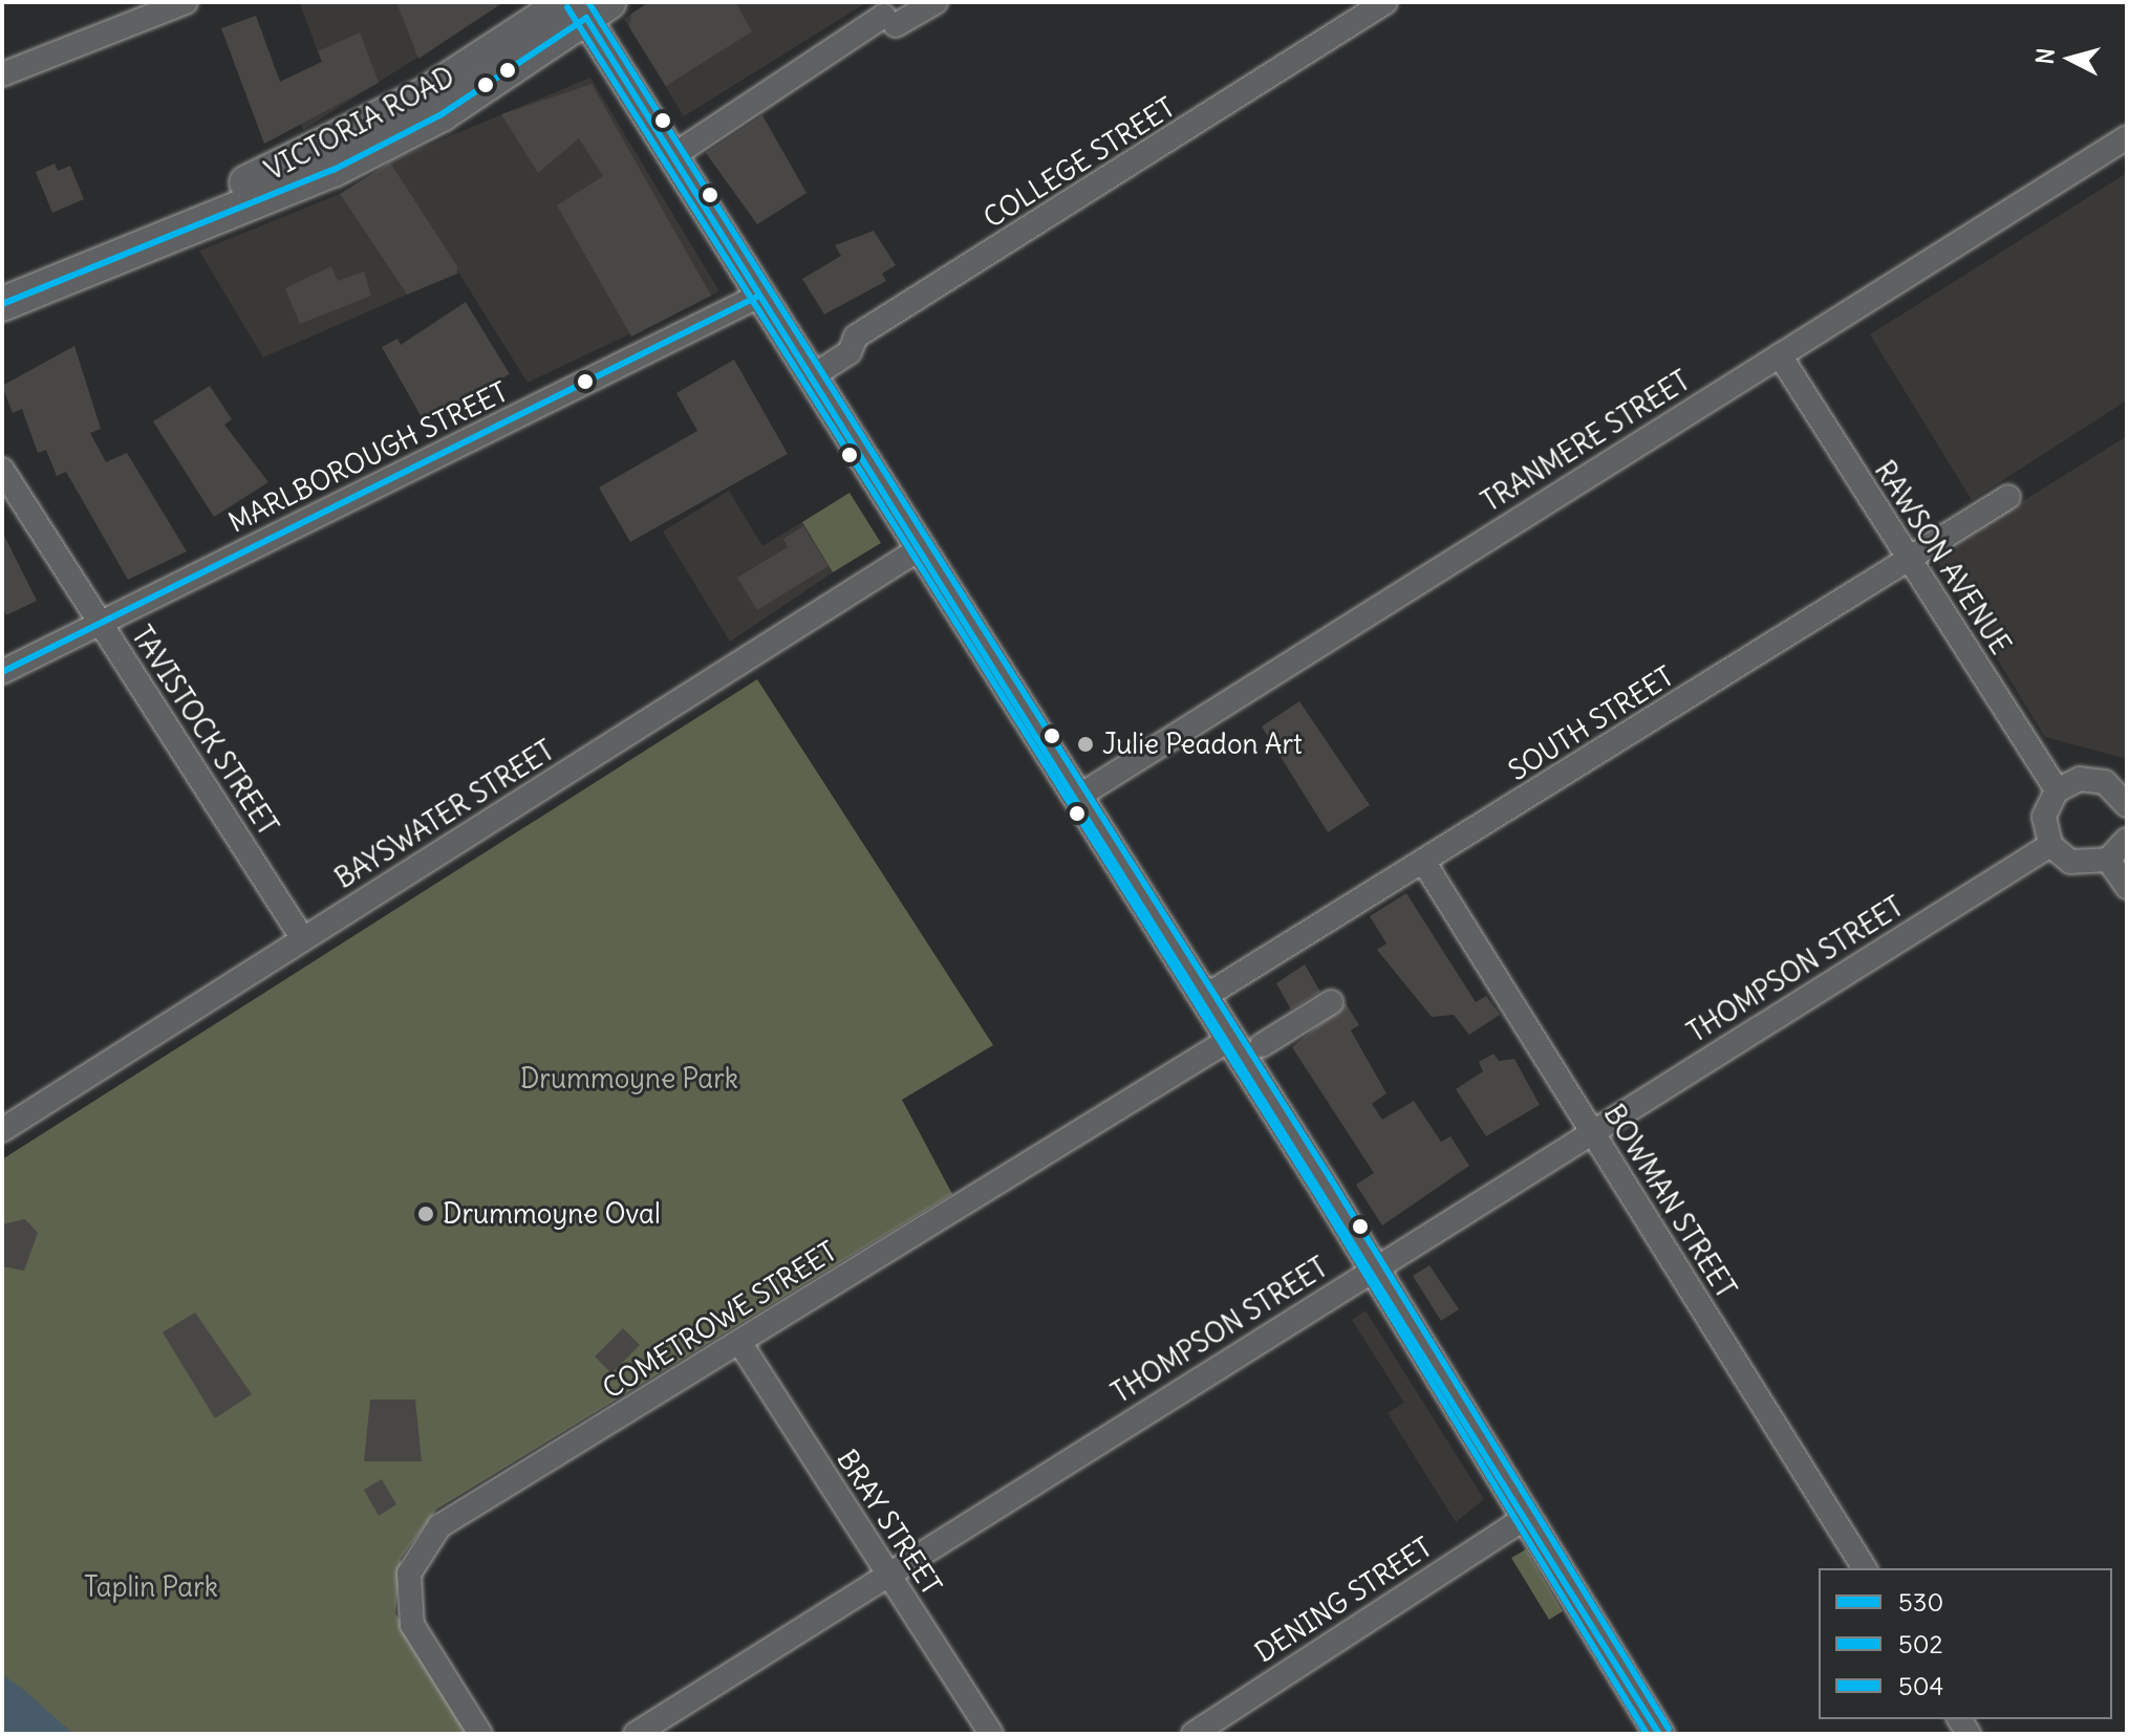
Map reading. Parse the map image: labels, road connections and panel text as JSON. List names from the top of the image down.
{
  "streets": {
    "highway": ["VICTORIA ROAD"],
    "street": [
      "COLLEGE STREET",
      "TRANMERE STREET",
      "MARLBOROUGH STREET",
      "RAWSON AVENUE",
      "SOUTH STREET",
      "TAVISTOCK STREET",
      "BAYSWATER STREET",
      "THOMPSON STREET",
      "BOWMAN STREET",
      "COMETROWE STREET",
      "BRAY STREET",
      "DENING STREET"
    ]
  },
  "crossings": [
    ["TRANMERE STREET", "RAWSON AVENUE"],
    ["MARLBOROUGH STREET", "TAVISTOCK STREET"],
    ["RAWSON AVENUE", "SOUTH STREET"],
    ["SOUTH STREET", "BOWMAN STREET"],
    ["TAVISTOCK STREET", "BAYSWATER STREET"],
    ["THOMPSON STREET", "BOWMAN STREET"],
    ["THOMPSON STREET", "BRAY STREET"],
    ["COMETROWE STREET", "BRAY STREET"]
  ],
  "parks": ["Drummoyne Park", "Taplin Park"],
  "places": ["Julie Peadon Art", "Drummoyne Oval"],
  "lines": ["transit line 504", "transit line 502", "transit line 530"],
  "legend": ["530", "502", "504"],
  "north": "left"
}
